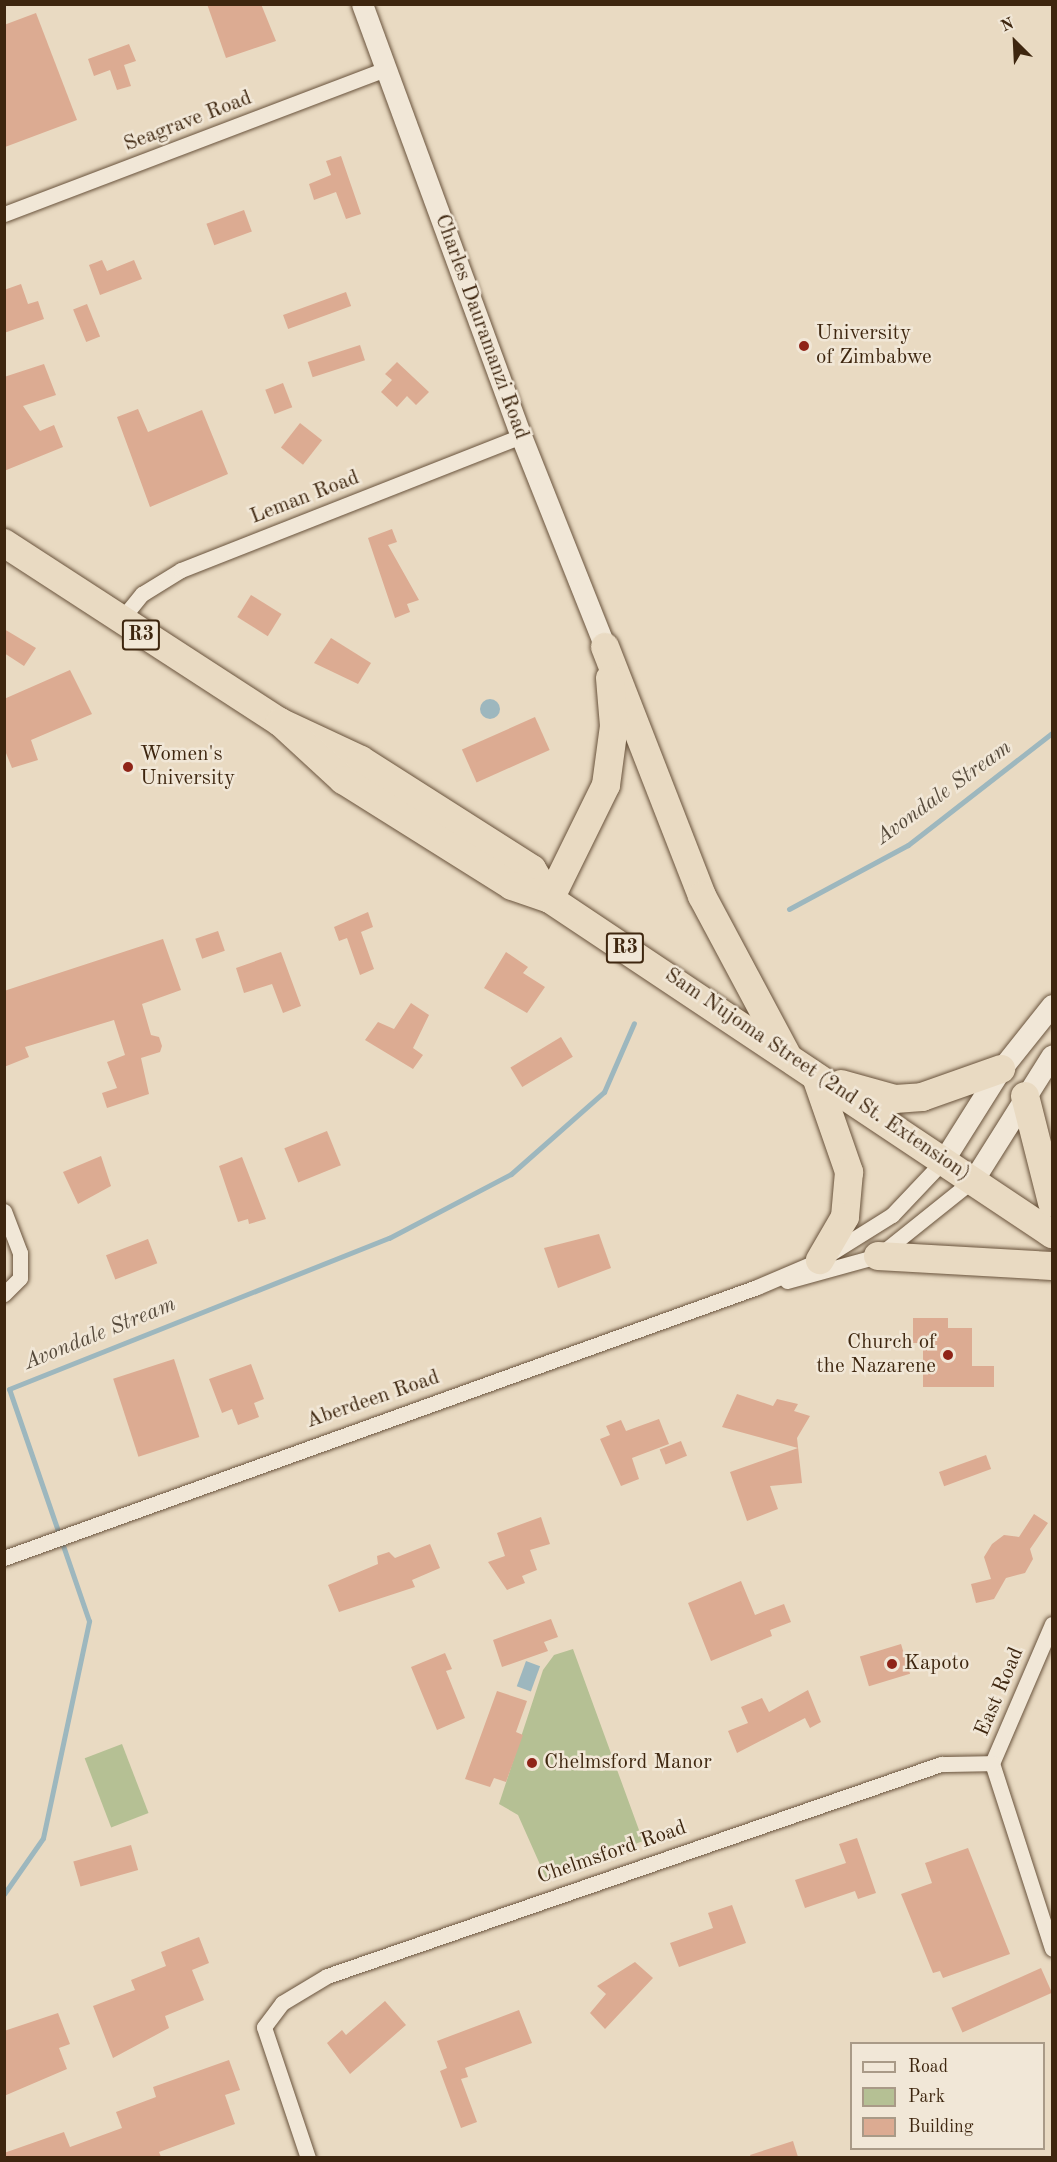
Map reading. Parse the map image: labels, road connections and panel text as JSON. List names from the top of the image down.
{
  "streets": {
    "highway": ["R3", "Sam Nujoma Street (2nd St. Extension)"],
    "street": [
      "Seagrave Road",
      "Charles Dauramanzi Road",
      "Leman Road",
      "Aberdeen Road",
      "East Road",
      "Chelmsford Road"
    ]
  },
  "crossings": [
    ["Seagrave Road", "Charles Dauramanzi Road"],
    ["Charles Dauramanzi Road", "Leman Road"],
    ["Leman Road", "Sam Nujoma Street (2nd St. Extension)"],
    ["Sam Nujoma Street (2nd St. Extension)", "Aberdeen Road"],
    ["East Road", "Chelmsford Road"]
  ],
  "water": ["Avondale Stream"],
  "places": [
    "University of Zimbabwe",
    "Women's University",
    "Church of the Nazarene",
    "Kapoto",
    "Chelmsford Manor"
  ],
  "legend": ["Road", "Park", "Building"],
  "north": "top left"
}
